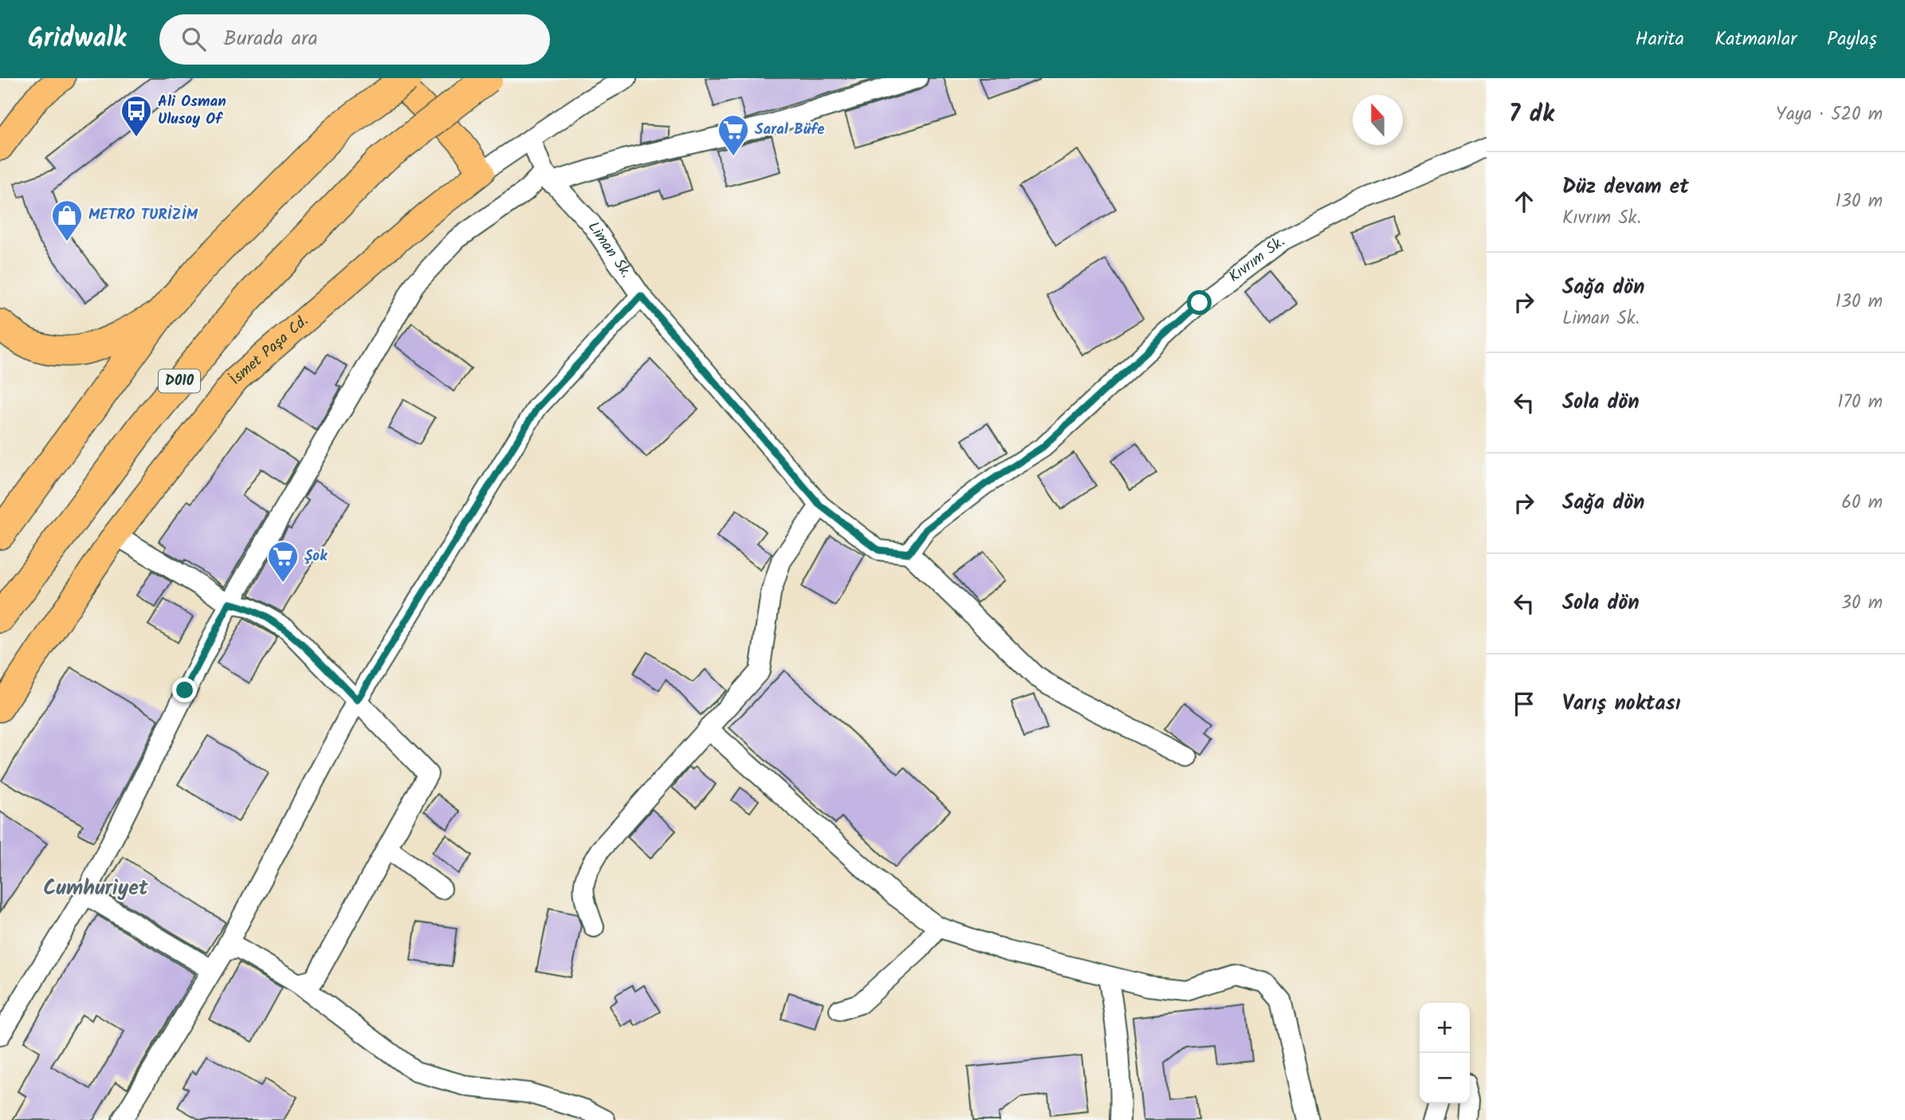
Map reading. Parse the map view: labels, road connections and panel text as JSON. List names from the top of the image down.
{
  "streets": {
    "highway": ["D010"],
    "main road": ["İsmet Paşa Cd."],
    "street": ["Liman Sk.", "Kıvrım Sk."]
  },
  "crossings": [
    ["Liman Sk.", "Kıvrım Sk."]
  ],
  "districts": ["Cumhuriyet"],
  "places": {
    "bus stop": ["Ali Osman Ulusoy Of"],
    "supermarket": ["Saral Büfe", "Şok"],
    "shop": ["METRO TURİZİM"]
  },
  "north": "top",
  "page": {
    "header": "Gridwalk",
    "search": "Burada ara",
    "nav": ["Harita", "Katmanlar", "Paylaş"],
    "heading": ["7 dk", "Yaya · 520 m"],
    "list": [
      ["Düz devam et", "Kıvrım Sk.", "130 m"],
      ["Sağa dön", "Liman Sk.", "130 m"],
      ["Sola dön", "170 m"],
      ["Sağa dön", "60 m"],
      ["Sola dön", "30 m"],
      "Varış noktası"
    ],
    "map_buttons": ["+", "−"]
  }
}
